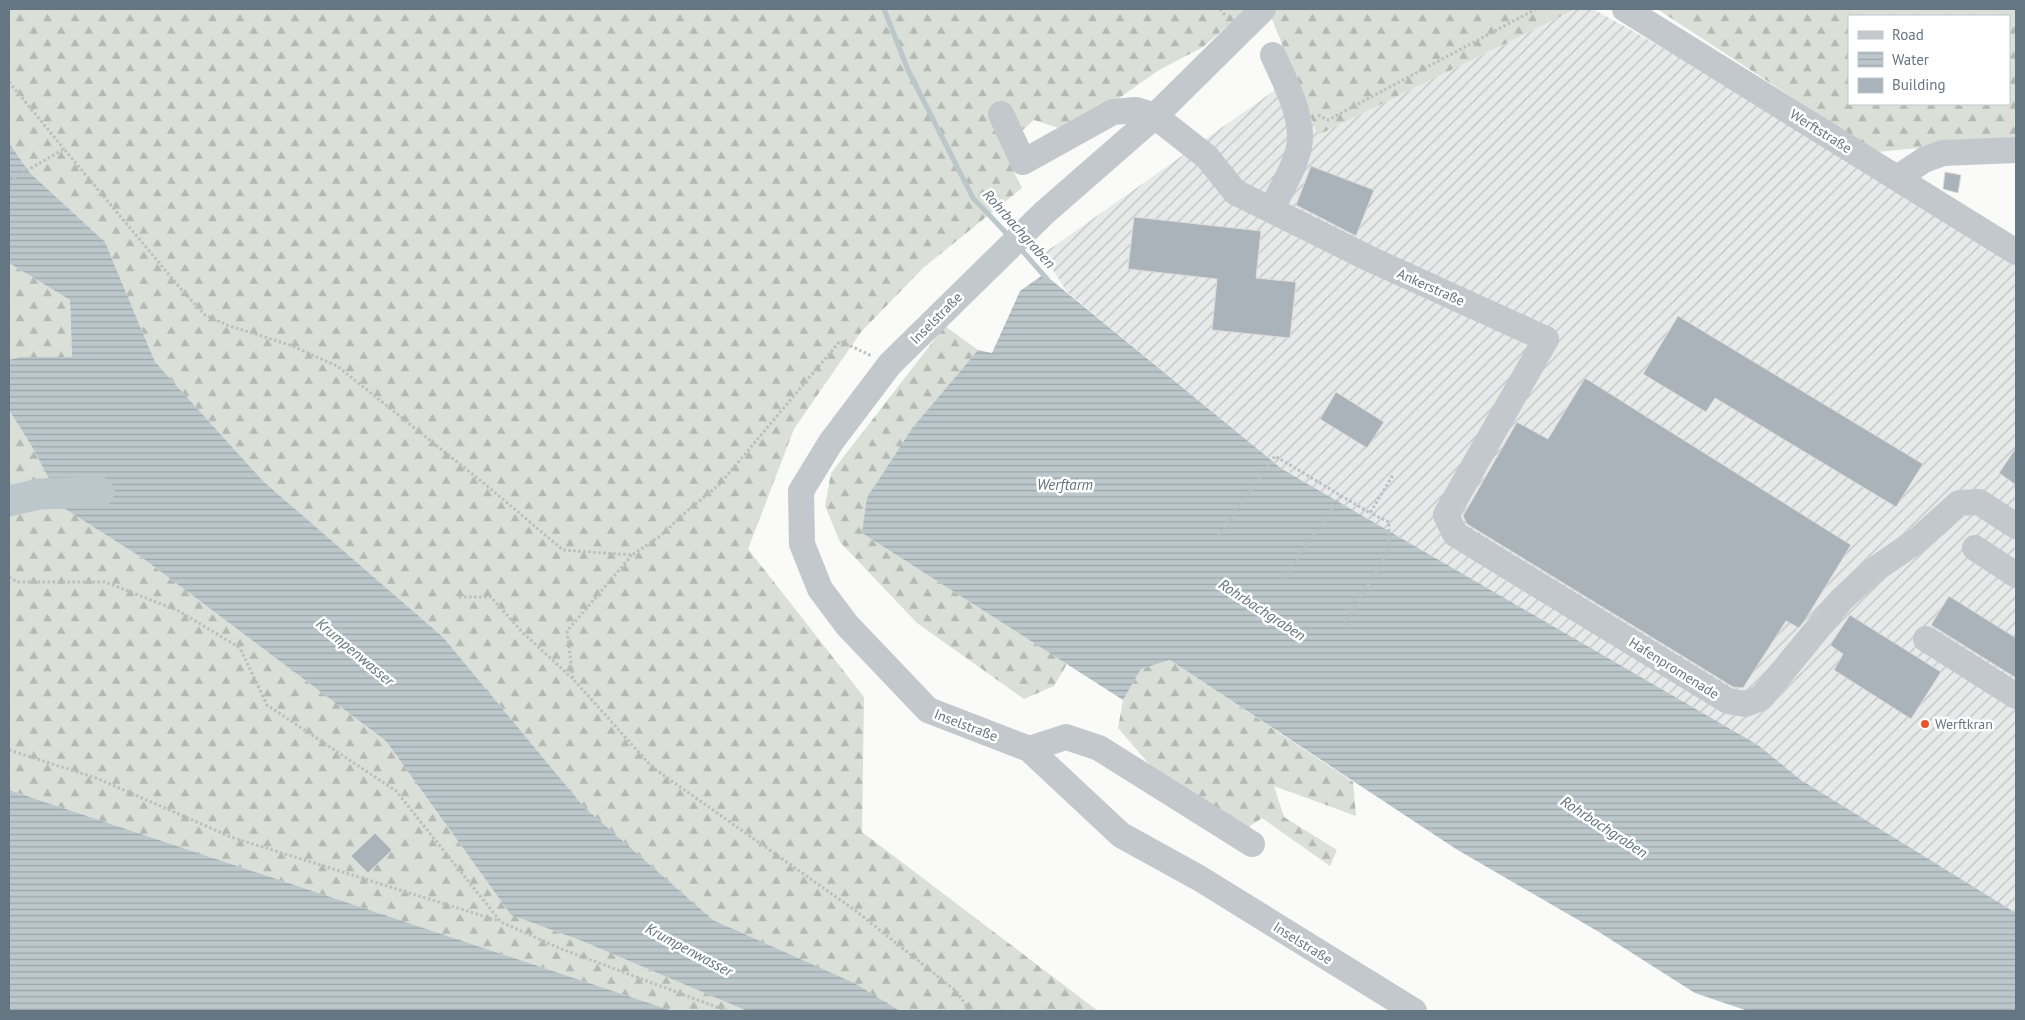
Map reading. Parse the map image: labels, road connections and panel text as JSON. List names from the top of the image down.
{
  "streets": {
    "street": [
      "Werftstraße",
      "Ankerstraße",
      "Inselstraße",
      "Hafenpromenade"
    ]
  },
  "crossings": [
    ["Ankerstraße", "Inselstraße"],
    ["Ankerstraße", "Hafenpromenade"]
  ],
  "water": ["Rohrbachgraben", "Werftarm", "Krumpenwasser"],
  "places": ["Werftkran"],
  "legend": ["Road", "Water", "Building"]
}
